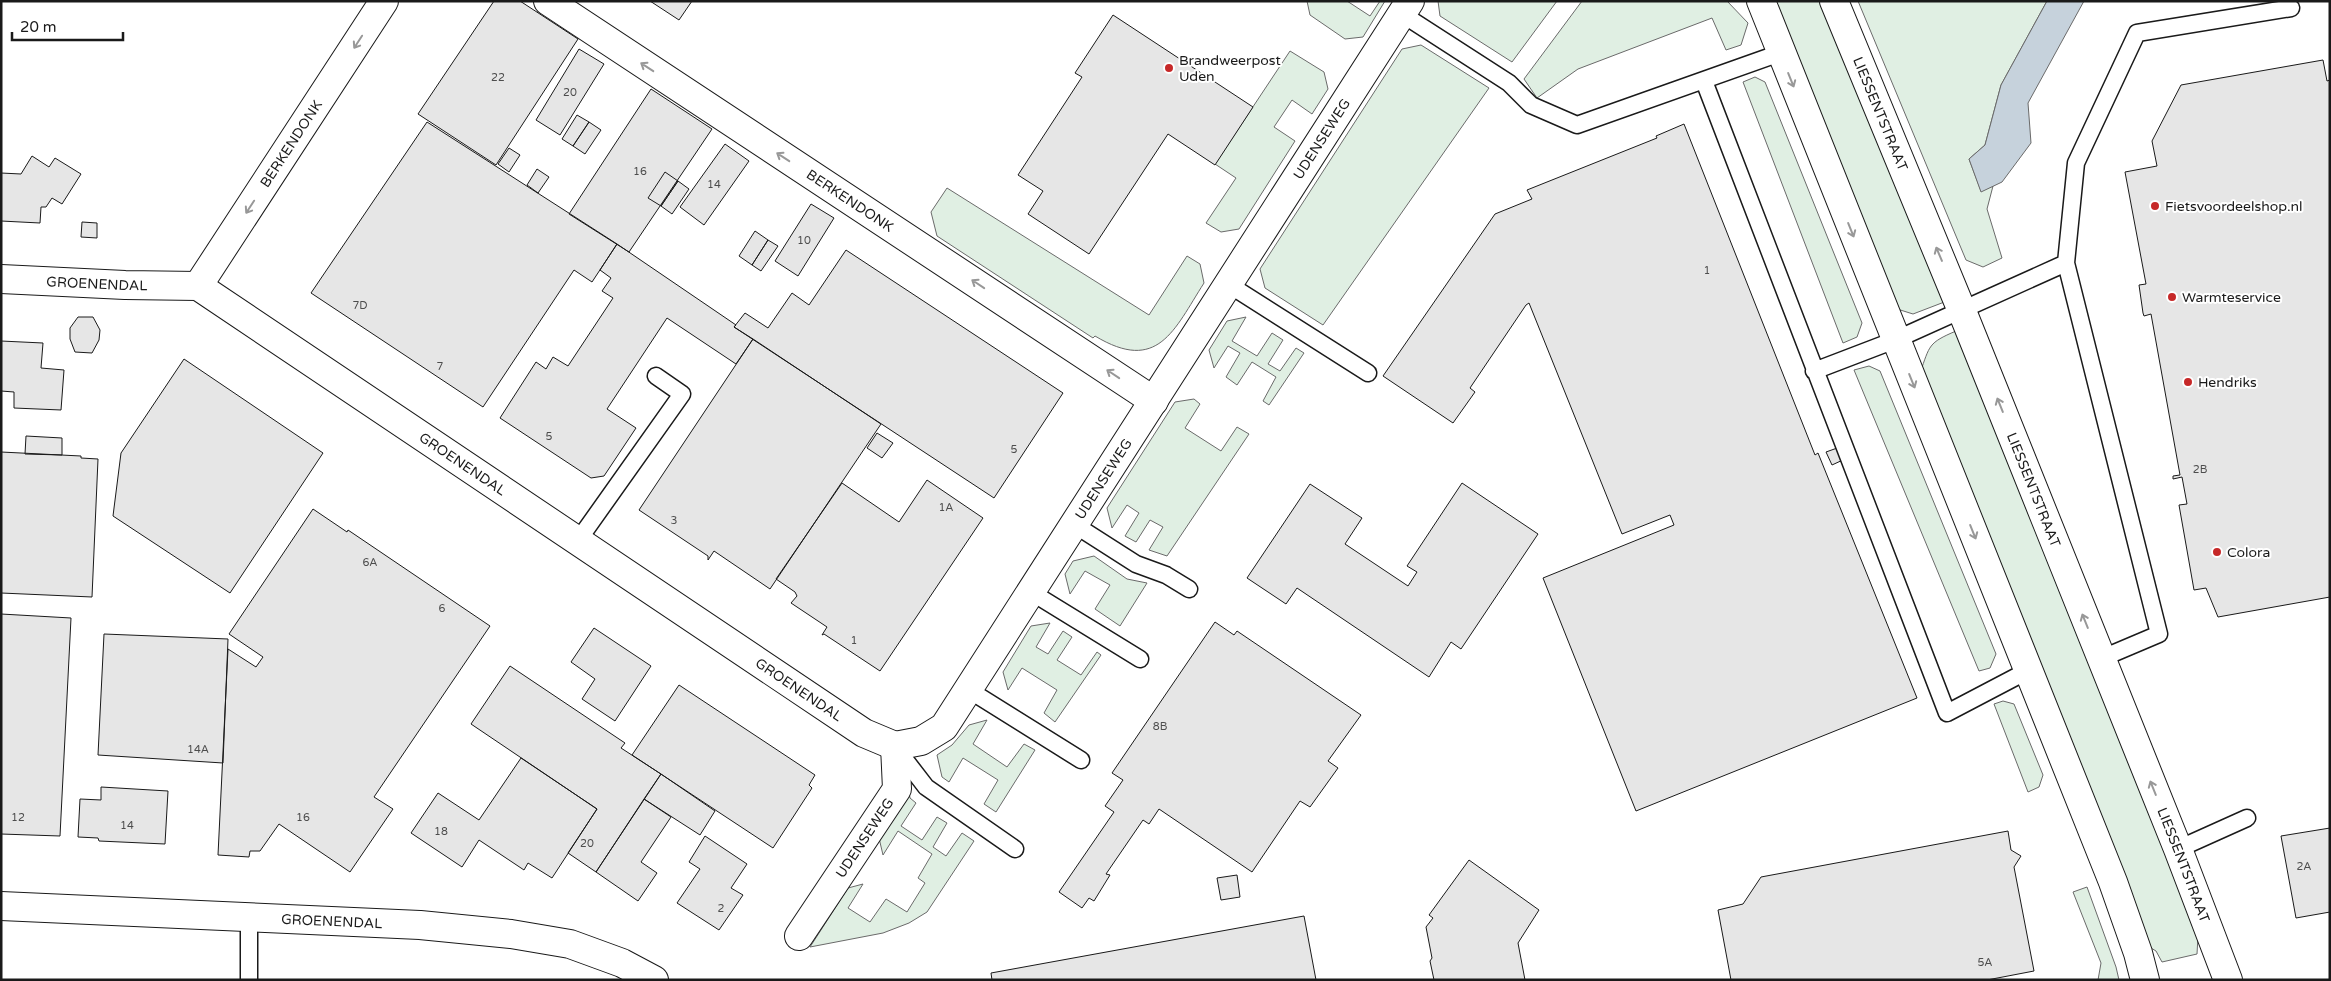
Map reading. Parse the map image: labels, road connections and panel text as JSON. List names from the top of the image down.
{
  "streets": {
    "street": [
      "LIESSENTSTRAAT",
      "UDENSEWEG",
      "BERKENDONK",
      "GROENENDAL"
    ]
  },
  "crossings": [
    ["UDENSEWEG", "BERKENDONK"],
    ["UDENSEWEG", "GROENENDAL"],
    ["BERKENDONK", "GROENENDAL"]
  ],
  "places": [
    "Brandweerpost Uden",
    "Fietsvoordeelshop.nl",
    "Warmteservice",
    "Hendriks",
    "Colora"
  ],
  "house_numbers": [
    "22",
    "20",
    "16",
    "14",
    "10",
    "1",
    "7D",
    "7",
    "5",
    "5",
    "2B",
    "1A",
    "3",
    "6A",
    "6",
    "1",
    "8B",
    "14A",
    "12",
    "16",
    "14",
    "18",
    "20",
    "2A",
    "2",
    "5A"
  ],
  "scale_bar": "20 m"
}
